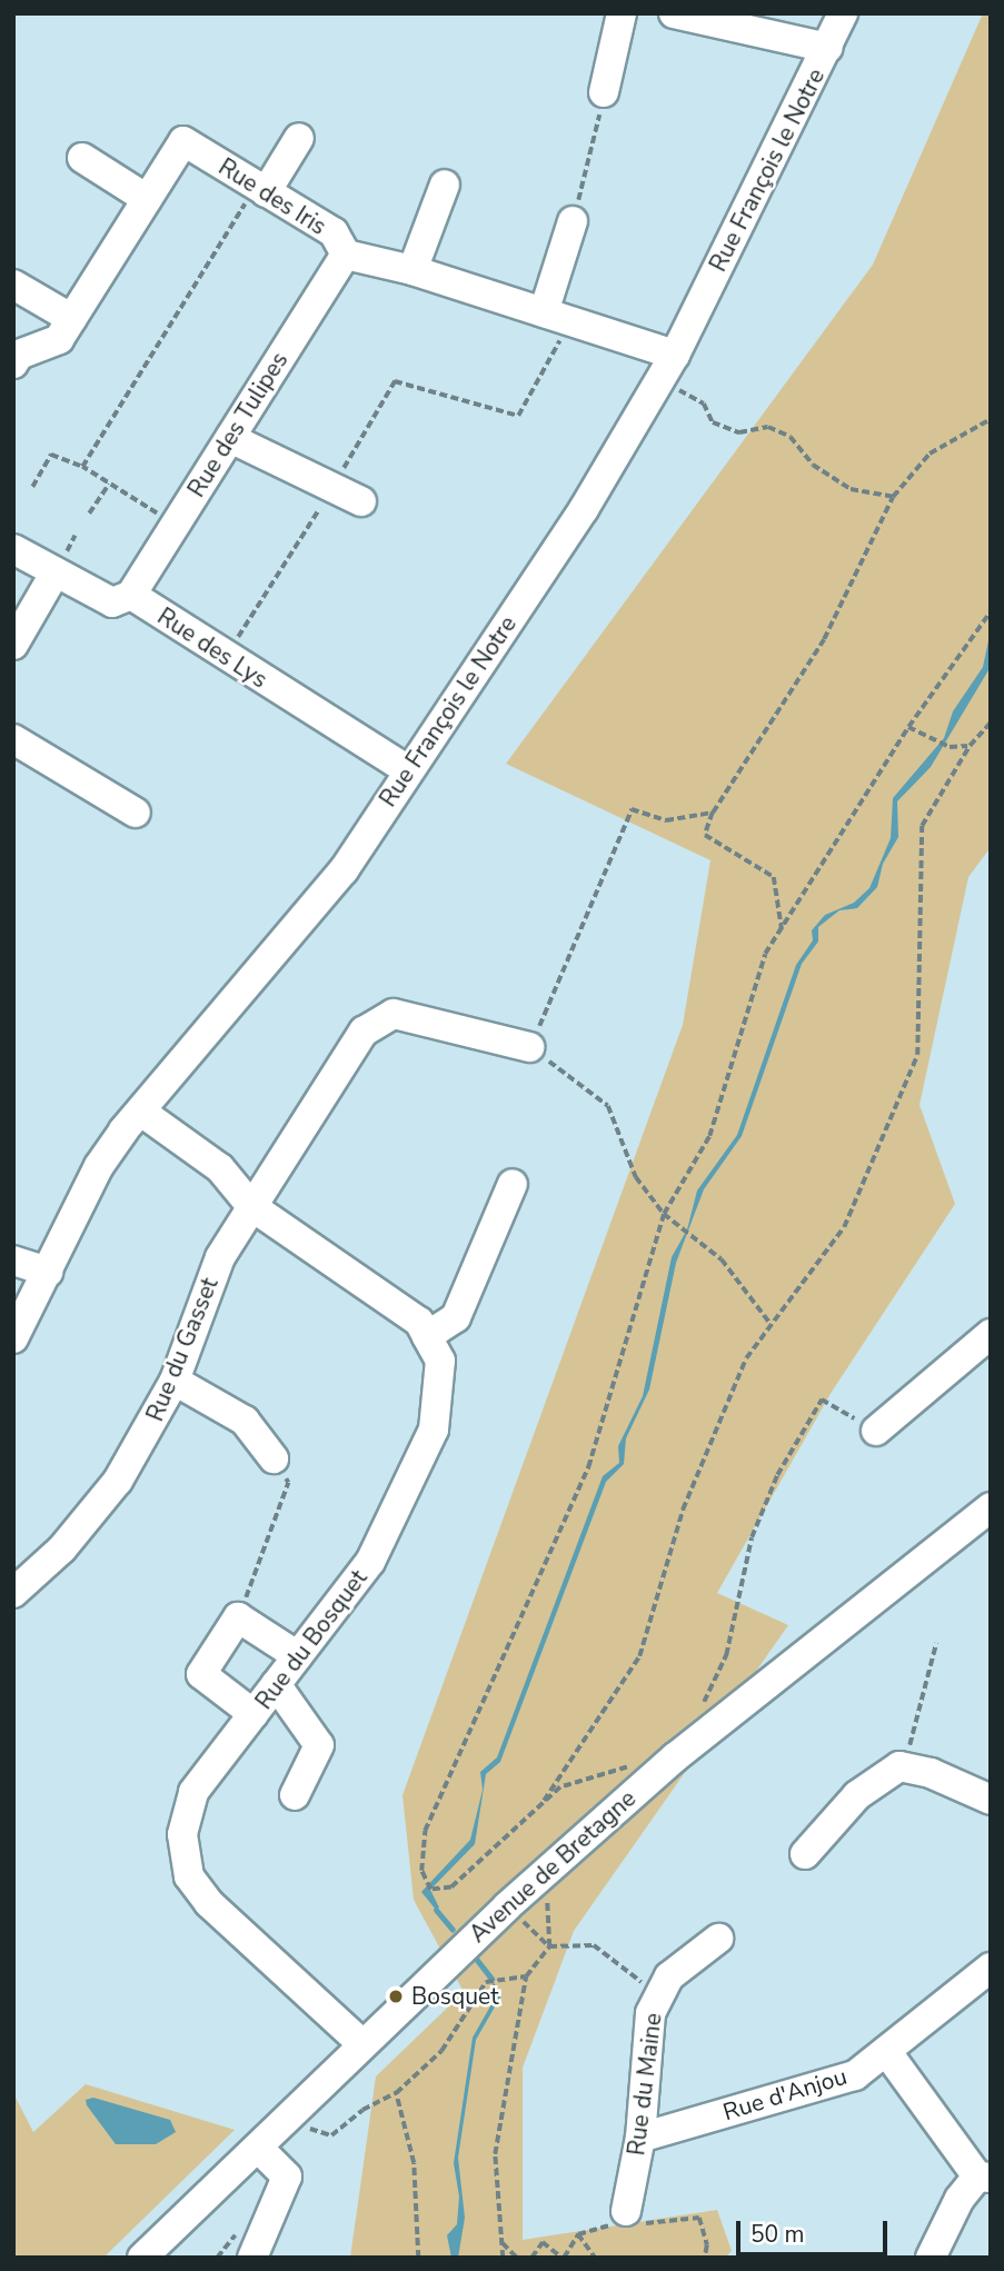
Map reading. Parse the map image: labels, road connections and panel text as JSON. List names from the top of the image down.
{
  "streets": {
    "street": [
      "Rue François le Notre",
      "Rue des Iris",
      "Rue des Tulipes",
      "Rue des Lys",
      "Rue du Gasset",
      "Rue du Bosquet",
      "Avenue de Bretagne",
      "Rue du Maine",
      "Rue d'Anjou"
    ]
  },
  "crossings": [
    ["Rue François le Notre", "Rue des Iris"],
    ["Rue François le Notre", "Rue des Lys"],
    ["Rue des Iris", "Rue des Tulipes"],
    ["Rue des Tulipes", "Rue des Lys"],
    ["Rue du Bosquet", "Avenue de Bretagne"],
    ["Rue du Maine", "Rue d'Anjou"]
  ],
  "places": ["Bosquet"],
  "scale_bar": "50 m"
}
